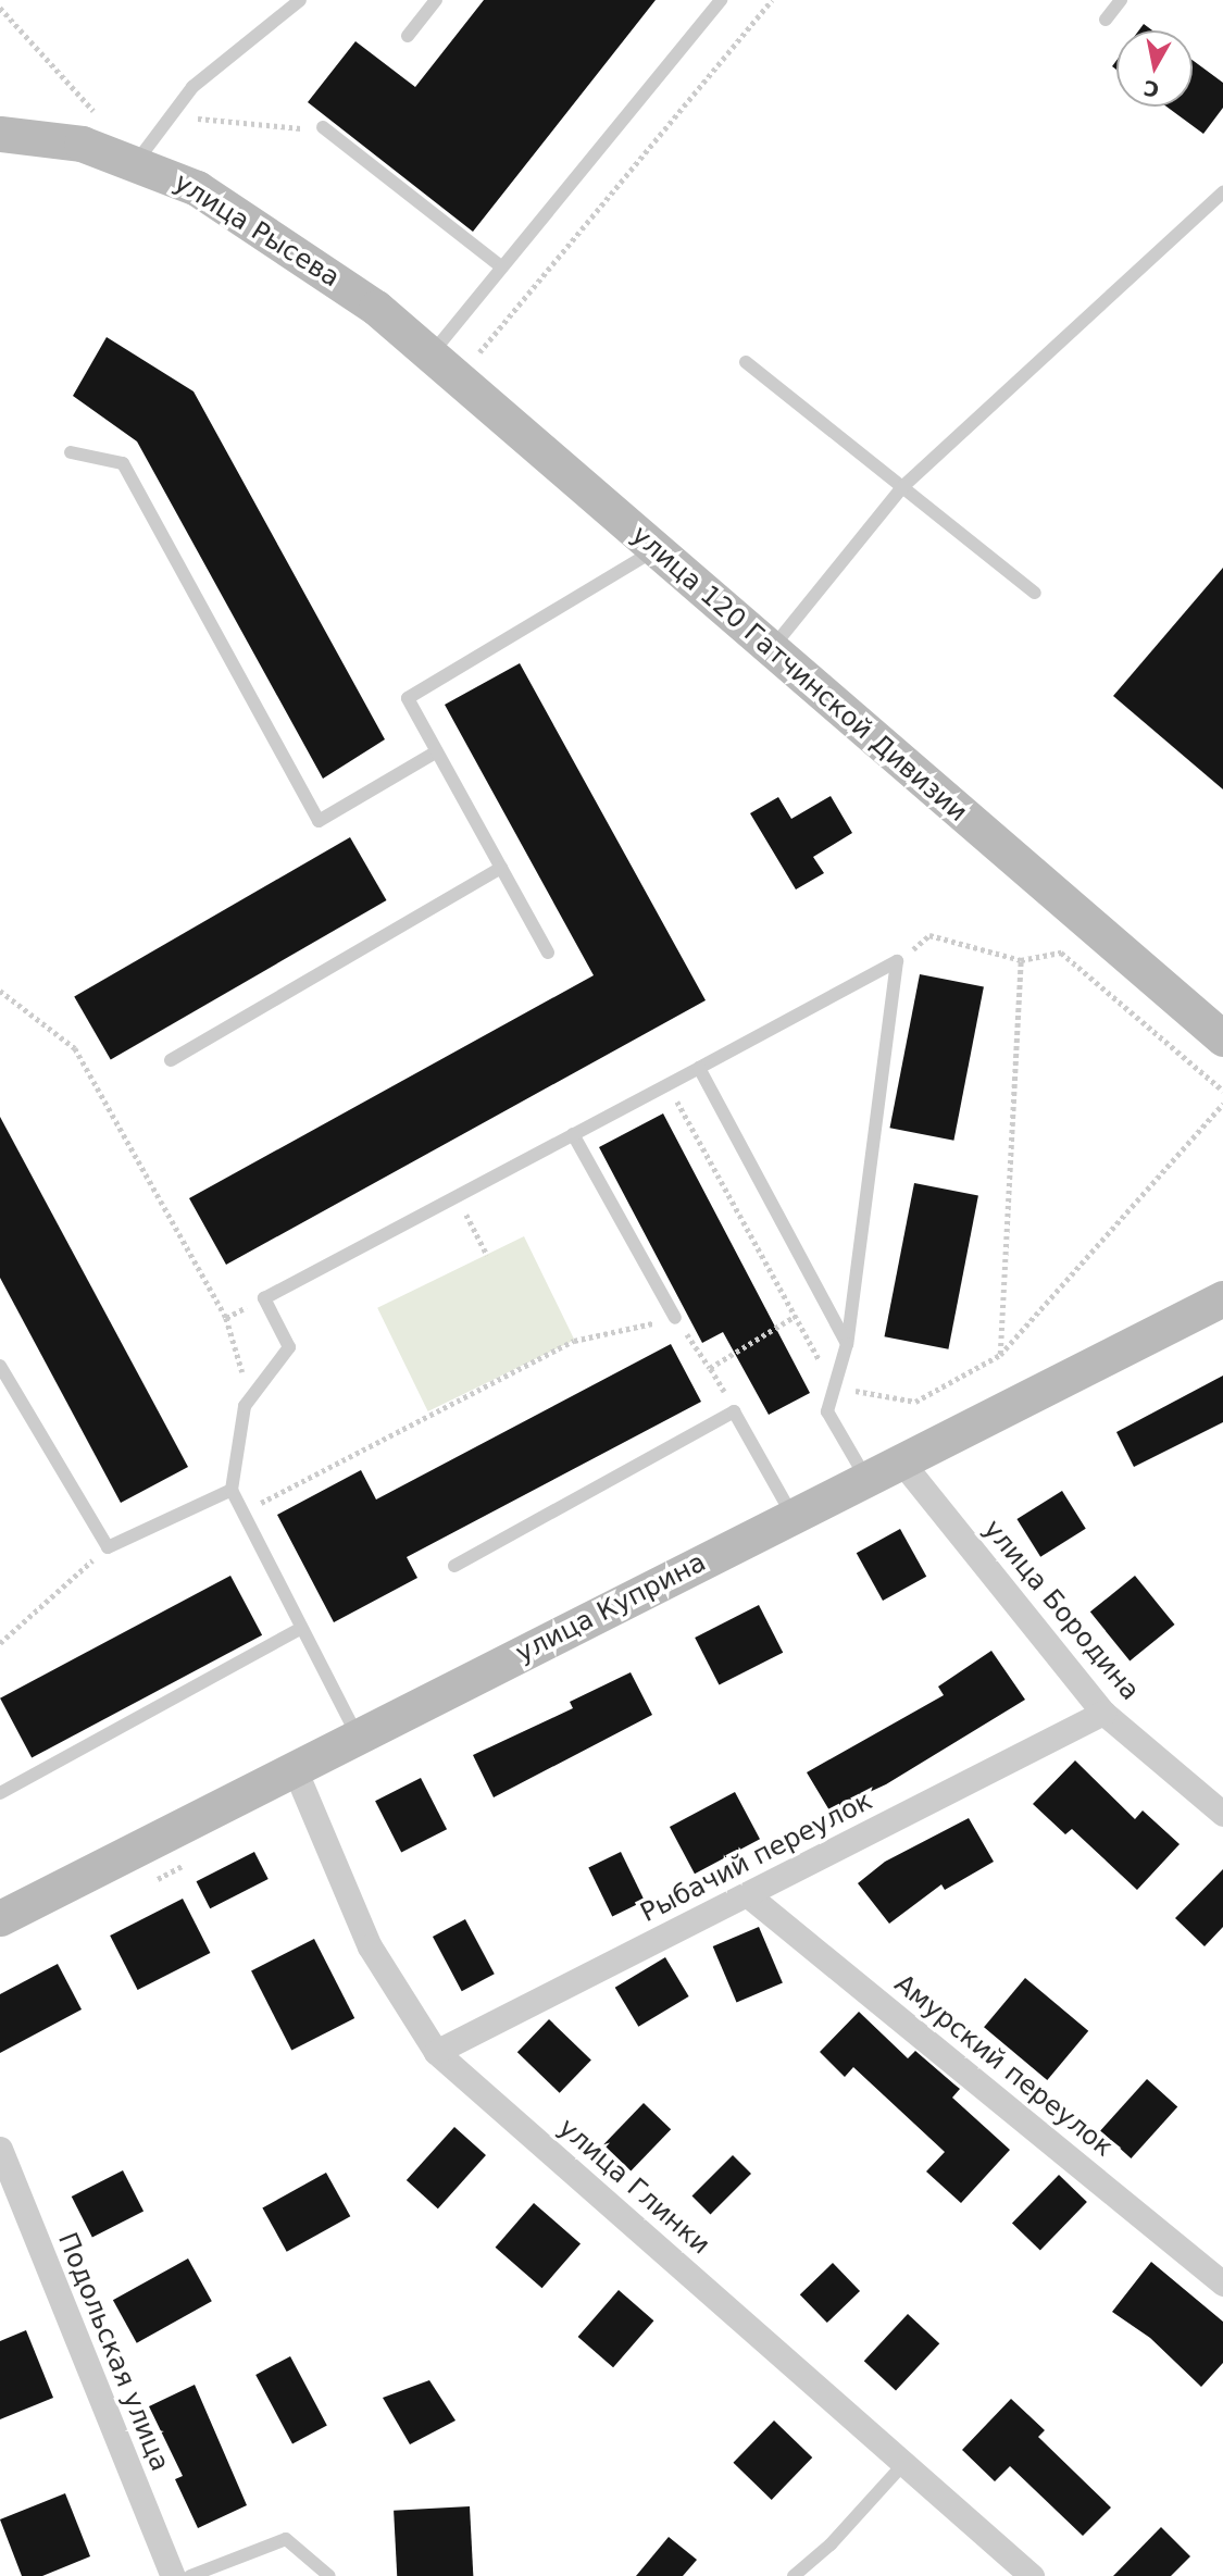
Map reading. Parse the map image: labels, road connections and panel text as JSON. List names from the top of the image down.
{
  "streets": {
    "main road": ["улица Рысева", "улица 120 Гатчинской Дивизии", "улица Куприна"],
    "street": [
      "улица Бородина",
      "Рыбачий переулок",
      "Амурский переулок",
      "улица Глинки",
      "Подольская улица"
    ]
  },
  "crossings": [
    ["улица Рысева", "улица 120 Гатчинской Дивизии"],
    ["улица Куприна", "улица Бородина"],
    ["улица Куприна", "улица Глинки"],
    ["улица Бородина", "Рыбачий переулок"],
    ["Рыбачий переулок", "Амурский переулок"],
    ["Рыбачий переулок", "улица Глинки"]
  ],
  "north": "bottom"
}
